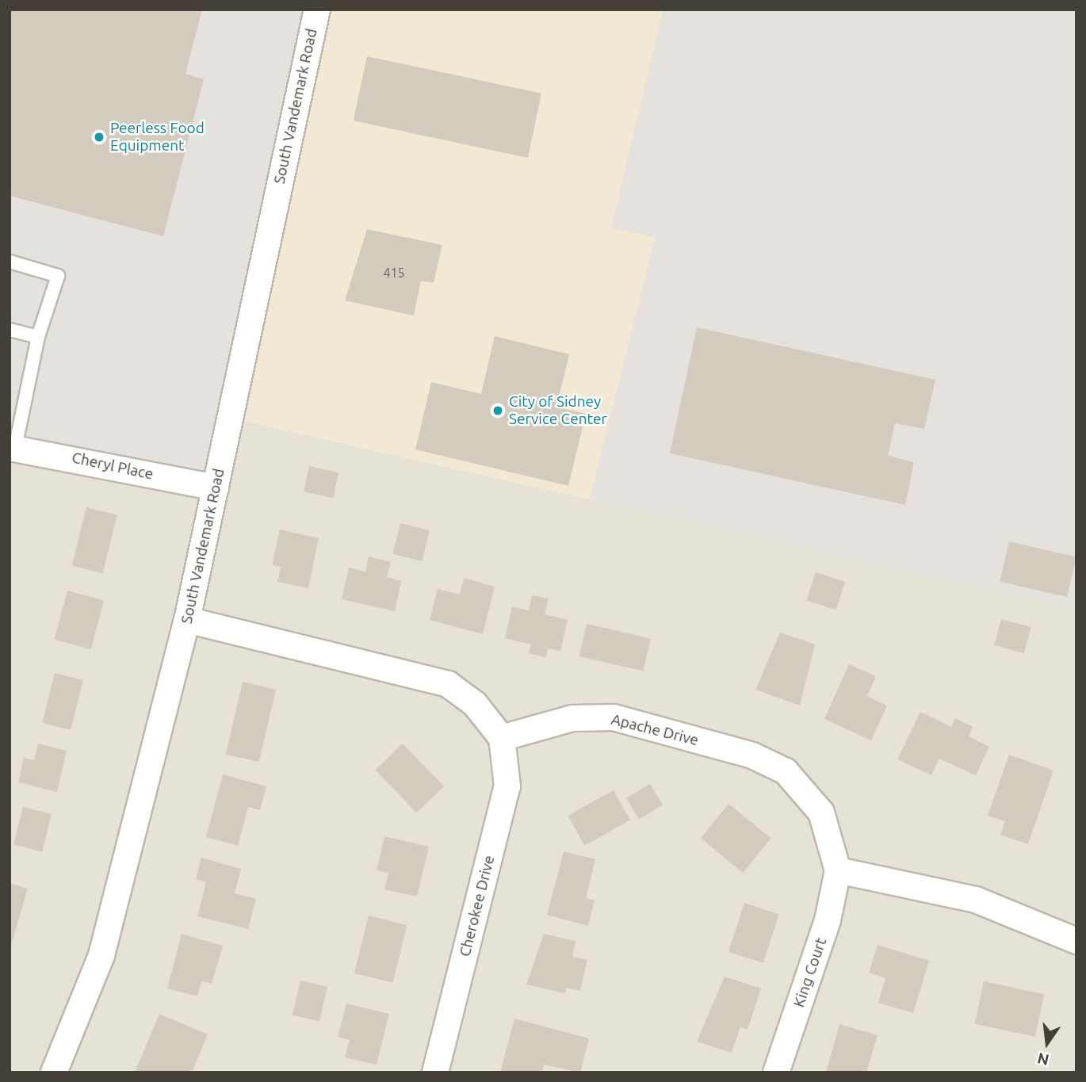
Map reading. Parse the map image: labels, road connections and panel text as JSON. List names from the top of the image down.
{
  "streets": {
    "street": [
      "South Vandemark Road",
      "Cheryl Place",
      "Apache Drive",
      "Cherokee Drive",
      "King Court"
    ]
  },
  "crossings": [
    ["South Vandemark Road", "Cheryl Place"],
    ["Apache Drive", "Cherokee Drive"],
    ["Apache Drive", "King Court"]
  ],
  "places": ["Peerless Food Equipment", "City of Sidney Service Center"],
  "house_numbers": ["415"],
  "north": "bottom"
}
